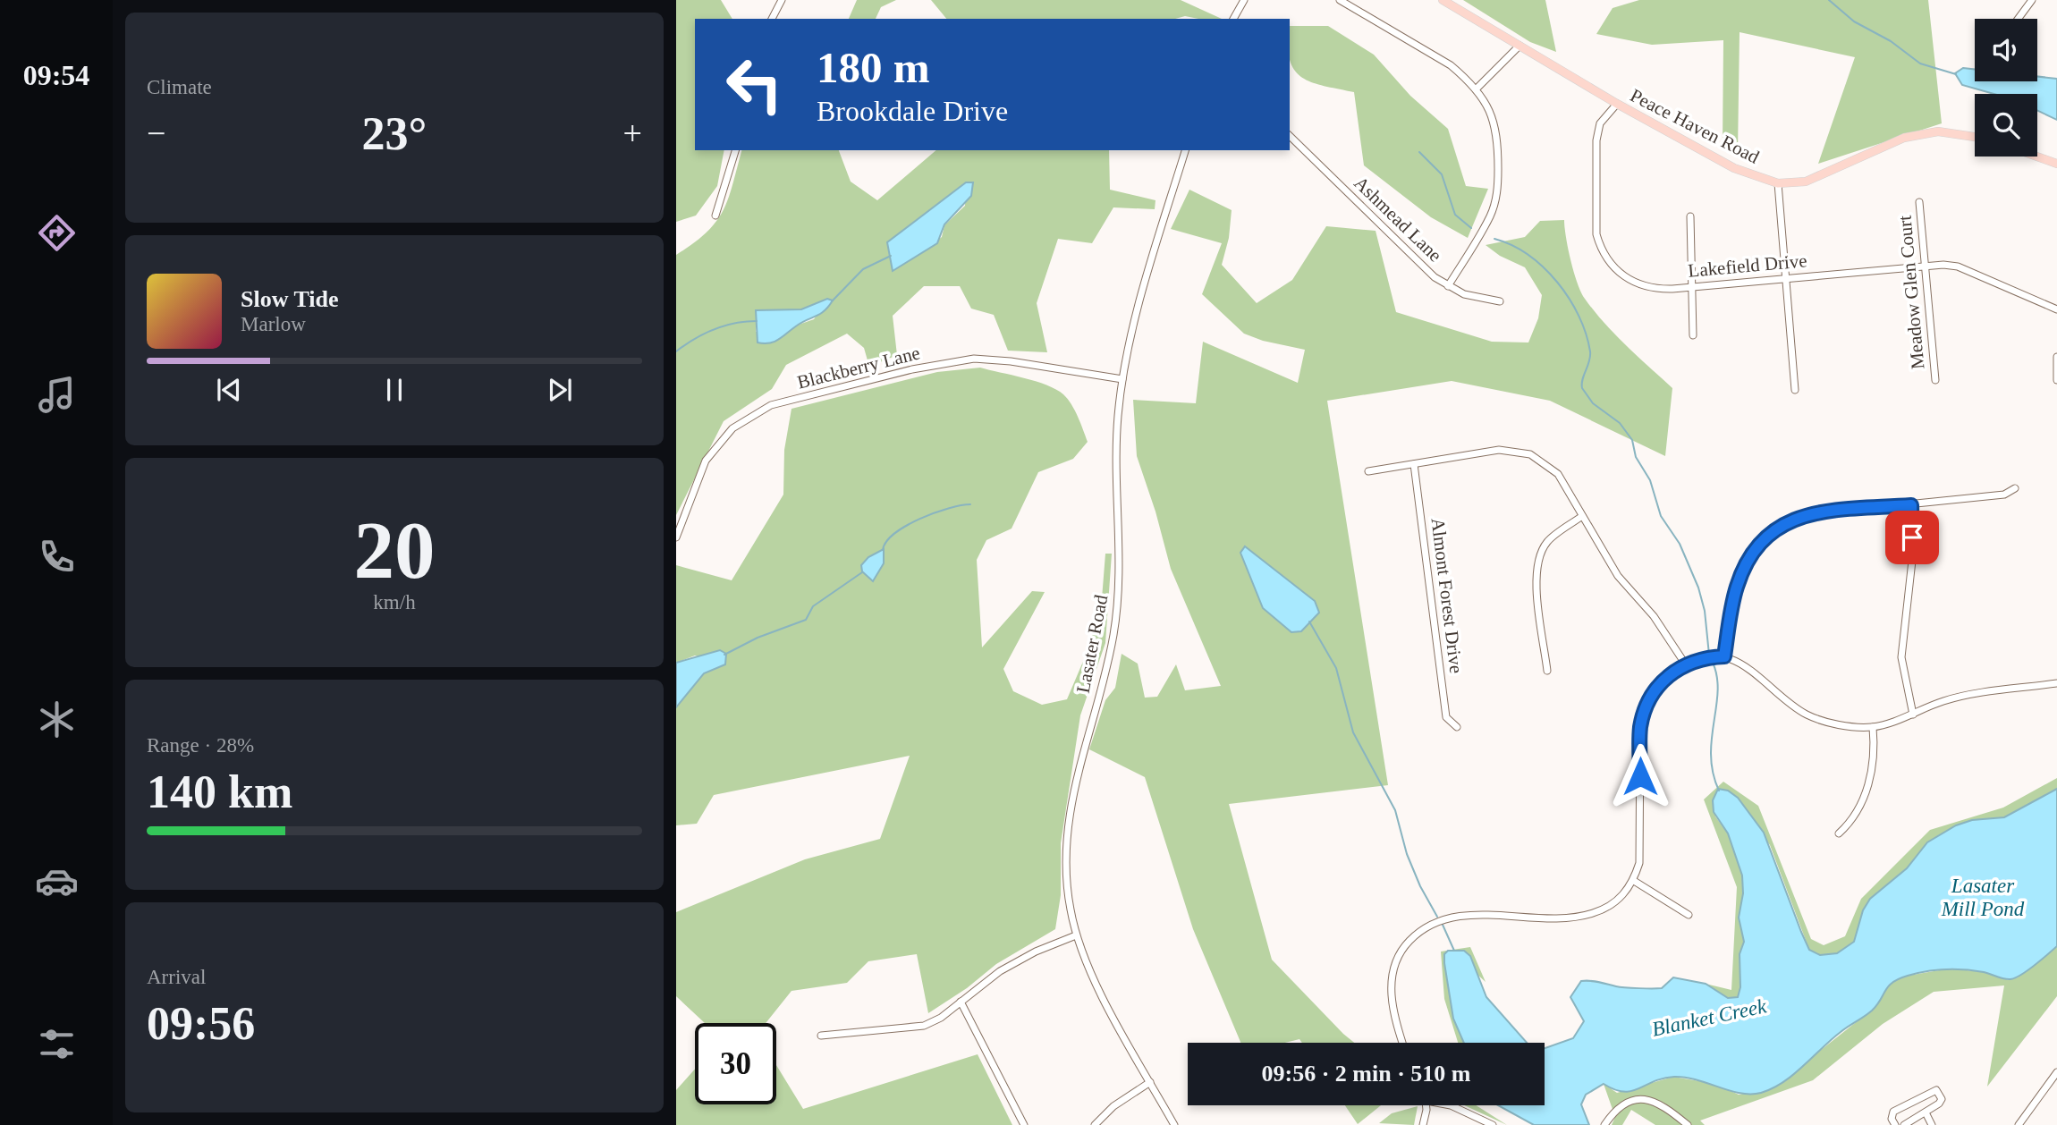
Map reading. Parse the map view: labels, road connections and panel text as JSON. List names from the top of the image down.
{
  "streets": {
    "main road": ["Peace Haven Road"],
    "street": [
      "Ashmead Lane",
      "Lakefield Drive",
      "Meadow Glen Court",
      "Blackberry Lane",
      "Almont Forest Drive",
      "Lasater Road"
    ]
  },
  "crossings": [
    ["Peace Haven Road", "Lakefield Drive"],
    ["Lakefield Drive", "Meadow Glen Court"],
    ["Blackberry Lane", "Lasater Road"]
  ],
  "water": ["Lasater Mill Pond", "Blanket Creek"],
  "page": {
    "tabs": "09:54",
    "tile": [
      "Climate",
      ["20", "km/h"],
      ["Range · 28%", "140 km"],
      ["Arrival", "09:56"]
    ],
    "turn": ["180 m", "Brookdale Drive"],
    "heat": ["−", "23°", "+"],
    "song": ["Slow Tide", "Marlow"],
    "limit": "30",
    "trip": "09:56 · 2 min · 510 m"
  }
}
